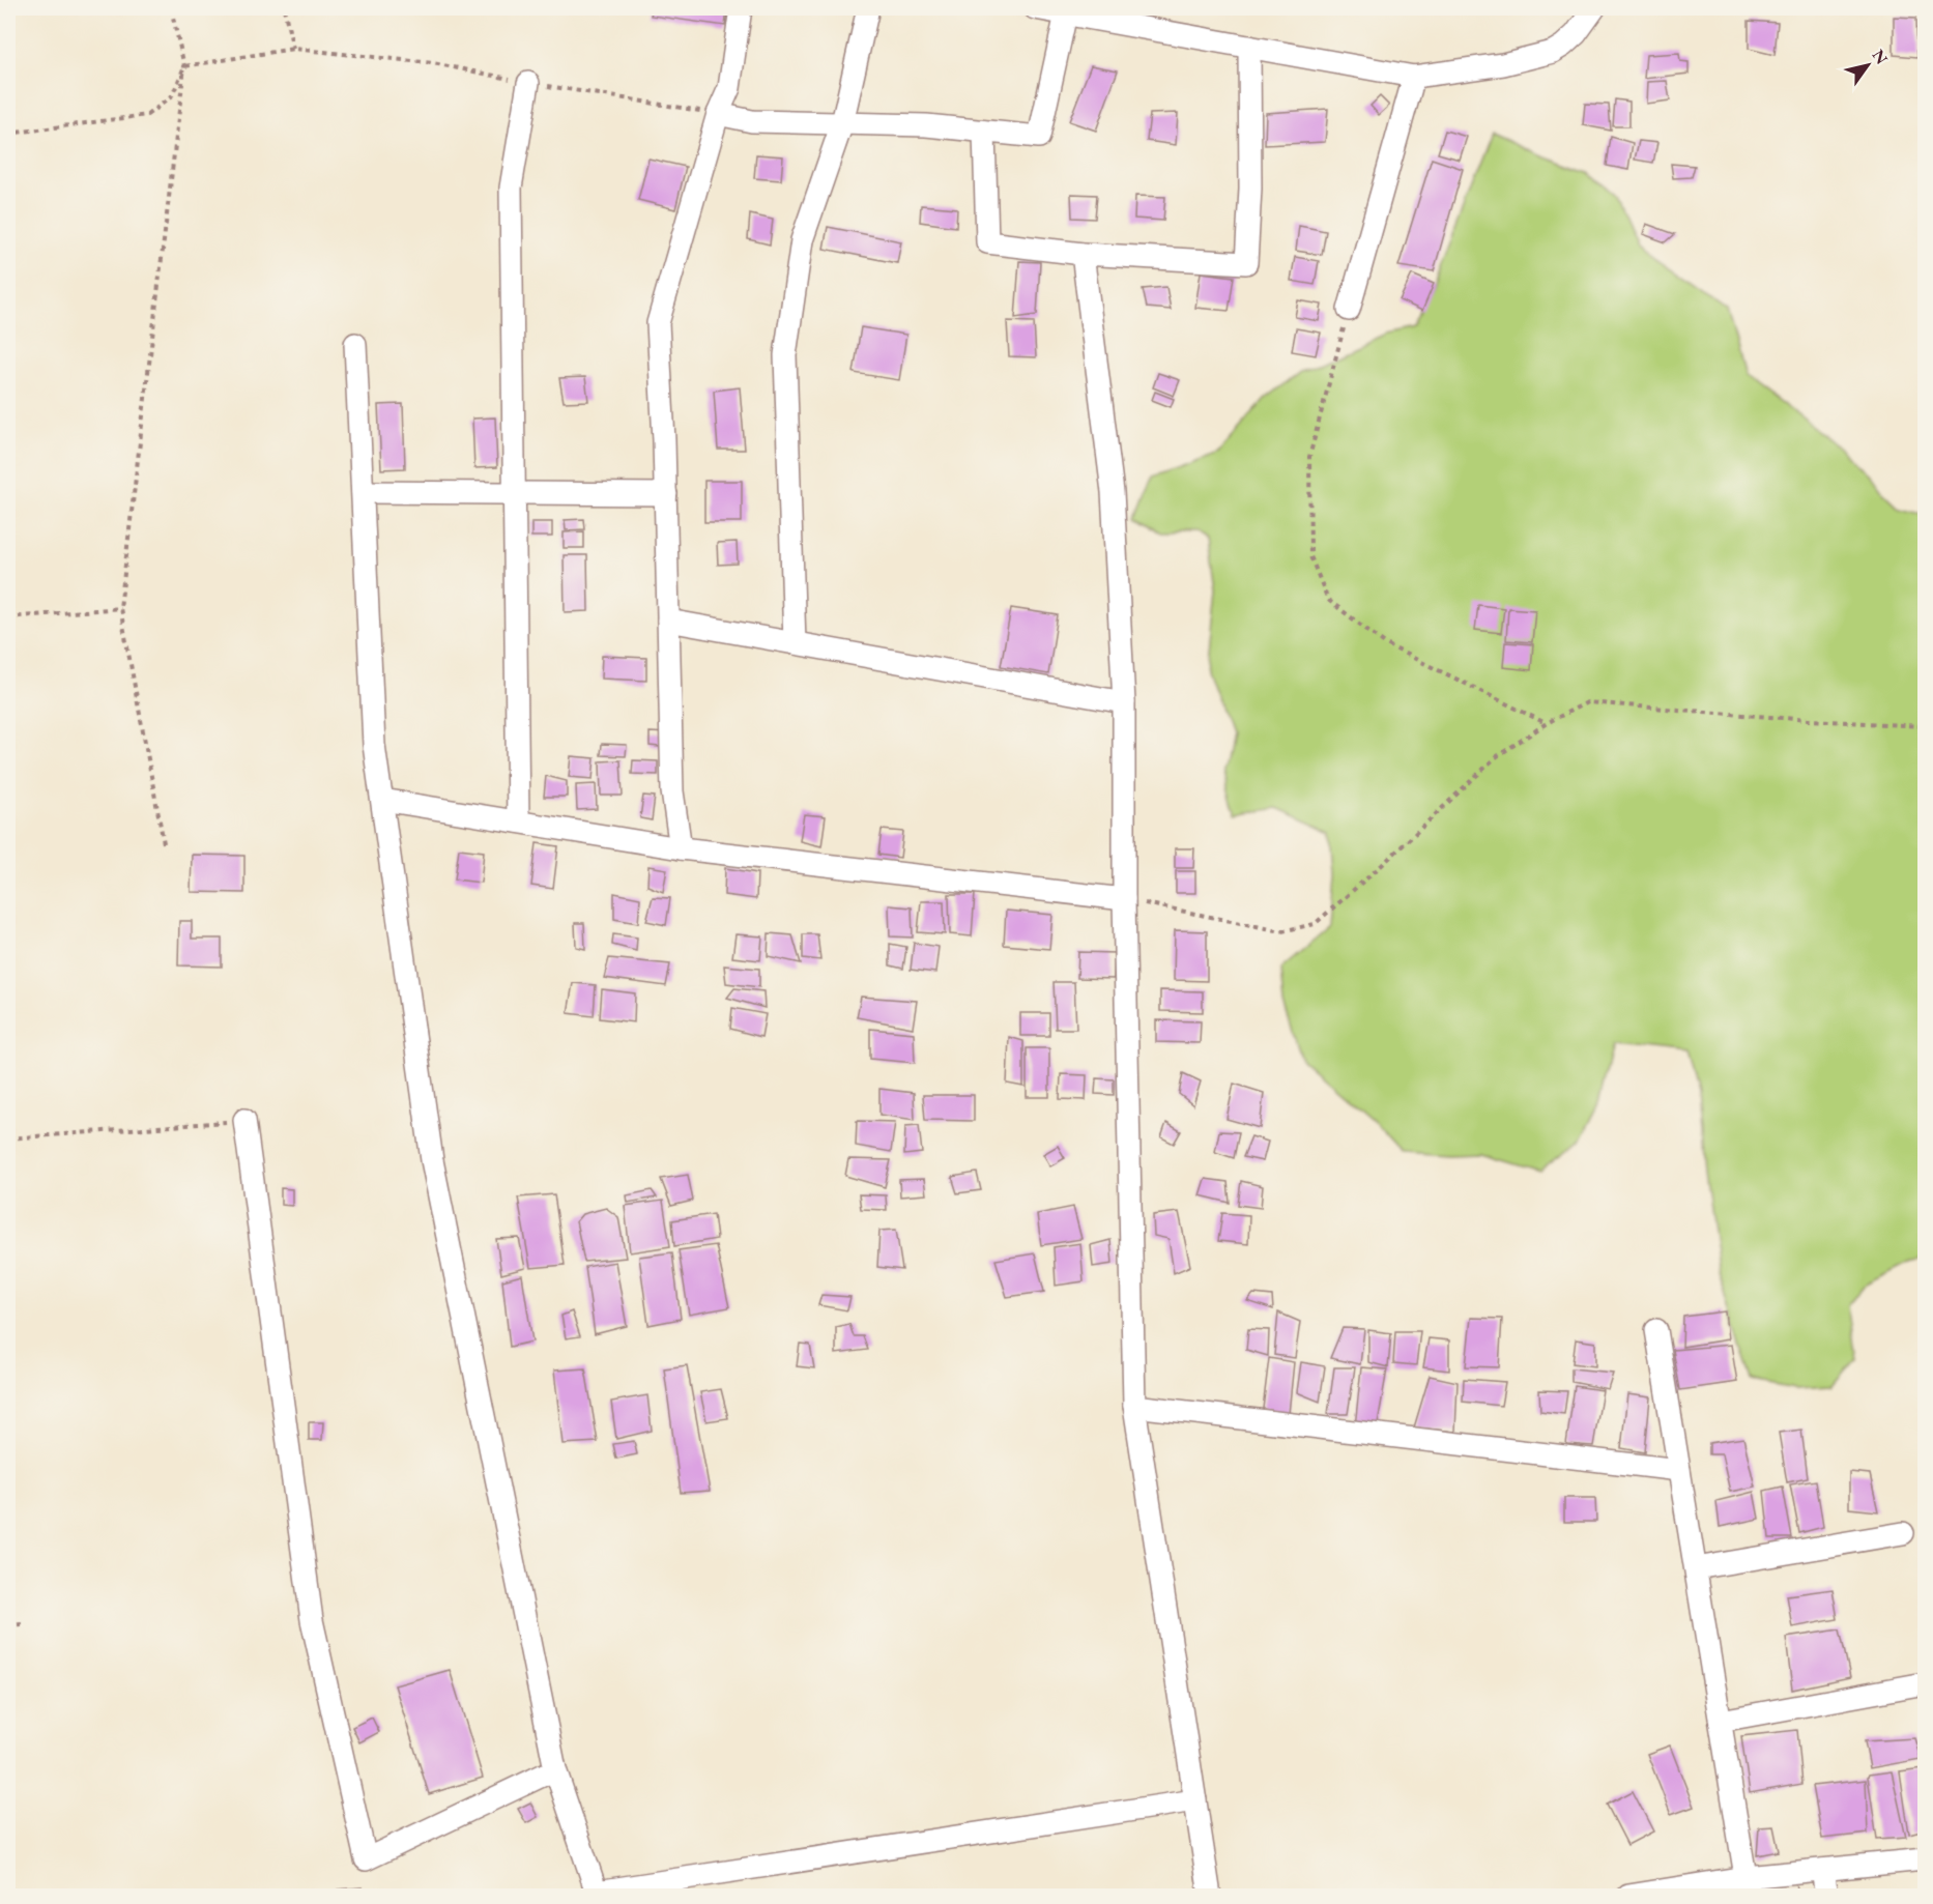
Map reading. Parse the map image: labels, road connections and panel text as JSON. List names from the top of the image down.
{
  "north": "top right"
}
